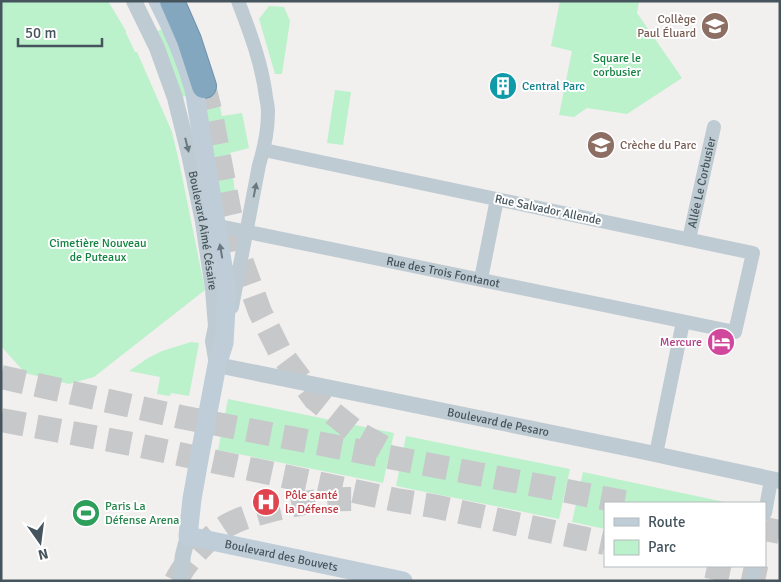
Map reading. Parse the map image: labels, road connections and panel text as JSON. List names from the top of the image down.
{
  "streets": {
    "main road": ["Boulevard Aimé Césaire", "Boulevard des Bouvets"],
    "street": [
      "Allée Le Corbusier",
      "Rue Salvador Allende",
      "Rue des Trois Fontanot",
      "Boulevard de Pesaro"
    ]
  },
  "crossings": [
    ["Allée Le Corbusier", "Rue Salvador Allende"],
    ["Rue Salvador Allende", "Rue des Trois Fontanot"],
    ["Boulevard Aimé Césaire", "Rue des Trois Fontanot"],
    ["Boulevard Aimé Césaire", "Boulevard de Pesaro"],
    ["Boulevard Aimé Césaire", "Boulevard des Bouvets"]
  ],
  "parks": ["Square le corbusier", "Cimetière Nouveau de Puteaux"],
  "places": {
    "school or university": ["Collège Paul Éluard", "Crèche du Parc"],
    "building": ["Central Parc"],
    "hotel": ["Mercure"],
    "hospital": ["Pôle santé la Défense"],
    "sports": ["Paris La Défense Arena"]
  },
  "legend": ["Route", "Parc"],
  "scale_bar": "50 m",
  "north": "bottom"
}
